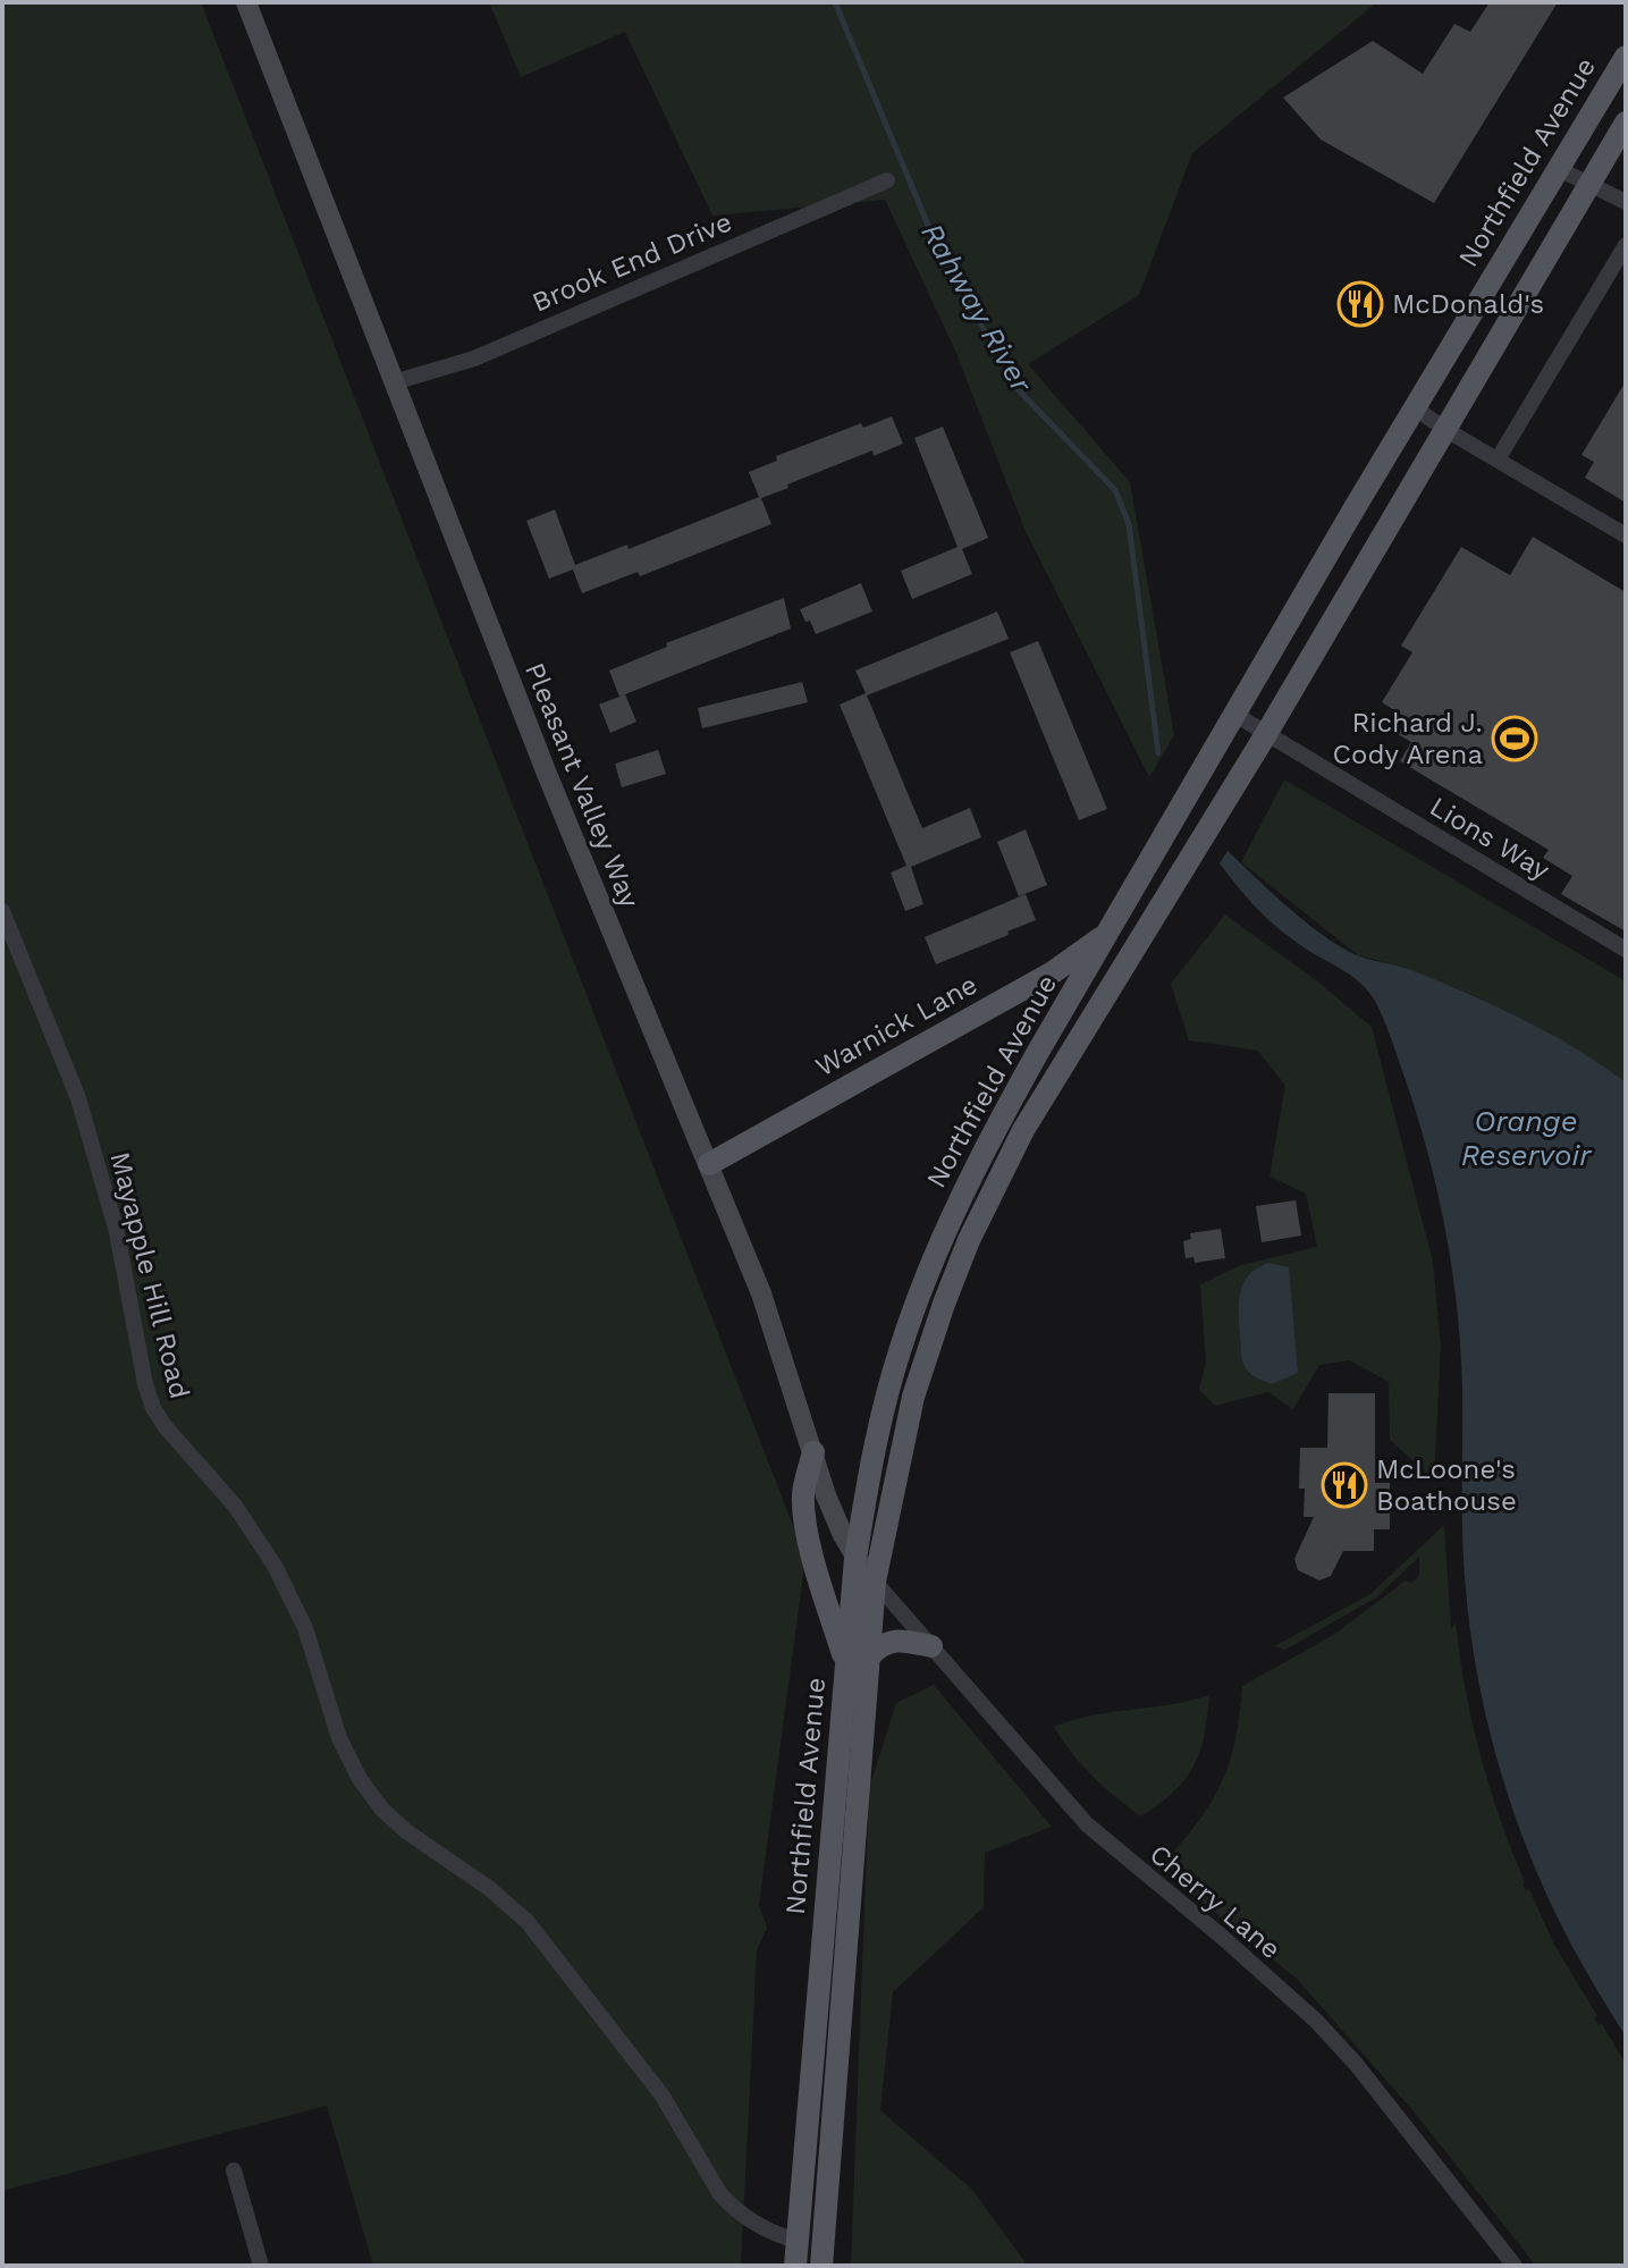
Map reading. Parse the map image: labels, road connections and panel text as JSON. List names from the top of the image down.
{
  "streets": {
    "main road": ["Northfield Avenue", "Pleasant Valley Way", "Warnick Lane"],
    "street": [
      "Brook End Drive",
      "Lions Way",
      "Mayapple Hill Road",
      "Cherry Lane"
    ]
  },
  "crossings": [
    ["Northfield Avenue", "Pleasant Valley Way"],
    ["Northfield Avenue", "Lions Way"],
    ["Northfield Avenue", "Warnick Lane"],
    ["Northfield Avenue", "Mayapple Hill Road"],
    ["Northfield Avenue", "Cherry Lane"],
    ["Brook End Drive", "Pleasant Valley Way"],
    ["Pleasant Valley Way", "Warnick Lane"],
    ["Pleasant Valley Way", "Cherry Lane"]
  ],
  "water": ["Rahway River", "Orange Reservoir"],
  "places": {
    "restaurant": ["McDonald's", "McLoone's Boathouse"],
    "sports": ["Richard J. Cody Arena"]
  }
}
